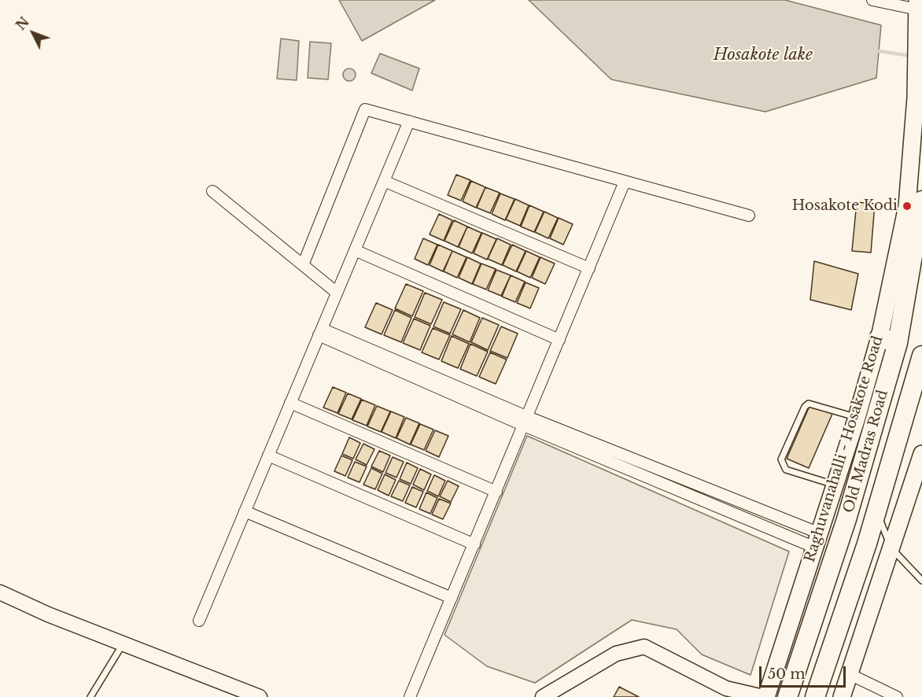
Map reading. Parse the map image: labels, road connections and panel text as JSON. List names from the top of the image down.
{
  "streets": {
    "highway": ["Old Madras Road"],
    "main road": ["Raghuvanahalli - Hosakote Road"]
  },
  "crossings": [
    ["Raghuvanahalli - Hosakote Road", "Old Madras Road"]
  ],
  "water": ["Hosakote lake"],
  "places": ["Hosakote Kodi"],
  "scale_bar": "50 m",
  "north": "top left"
}
